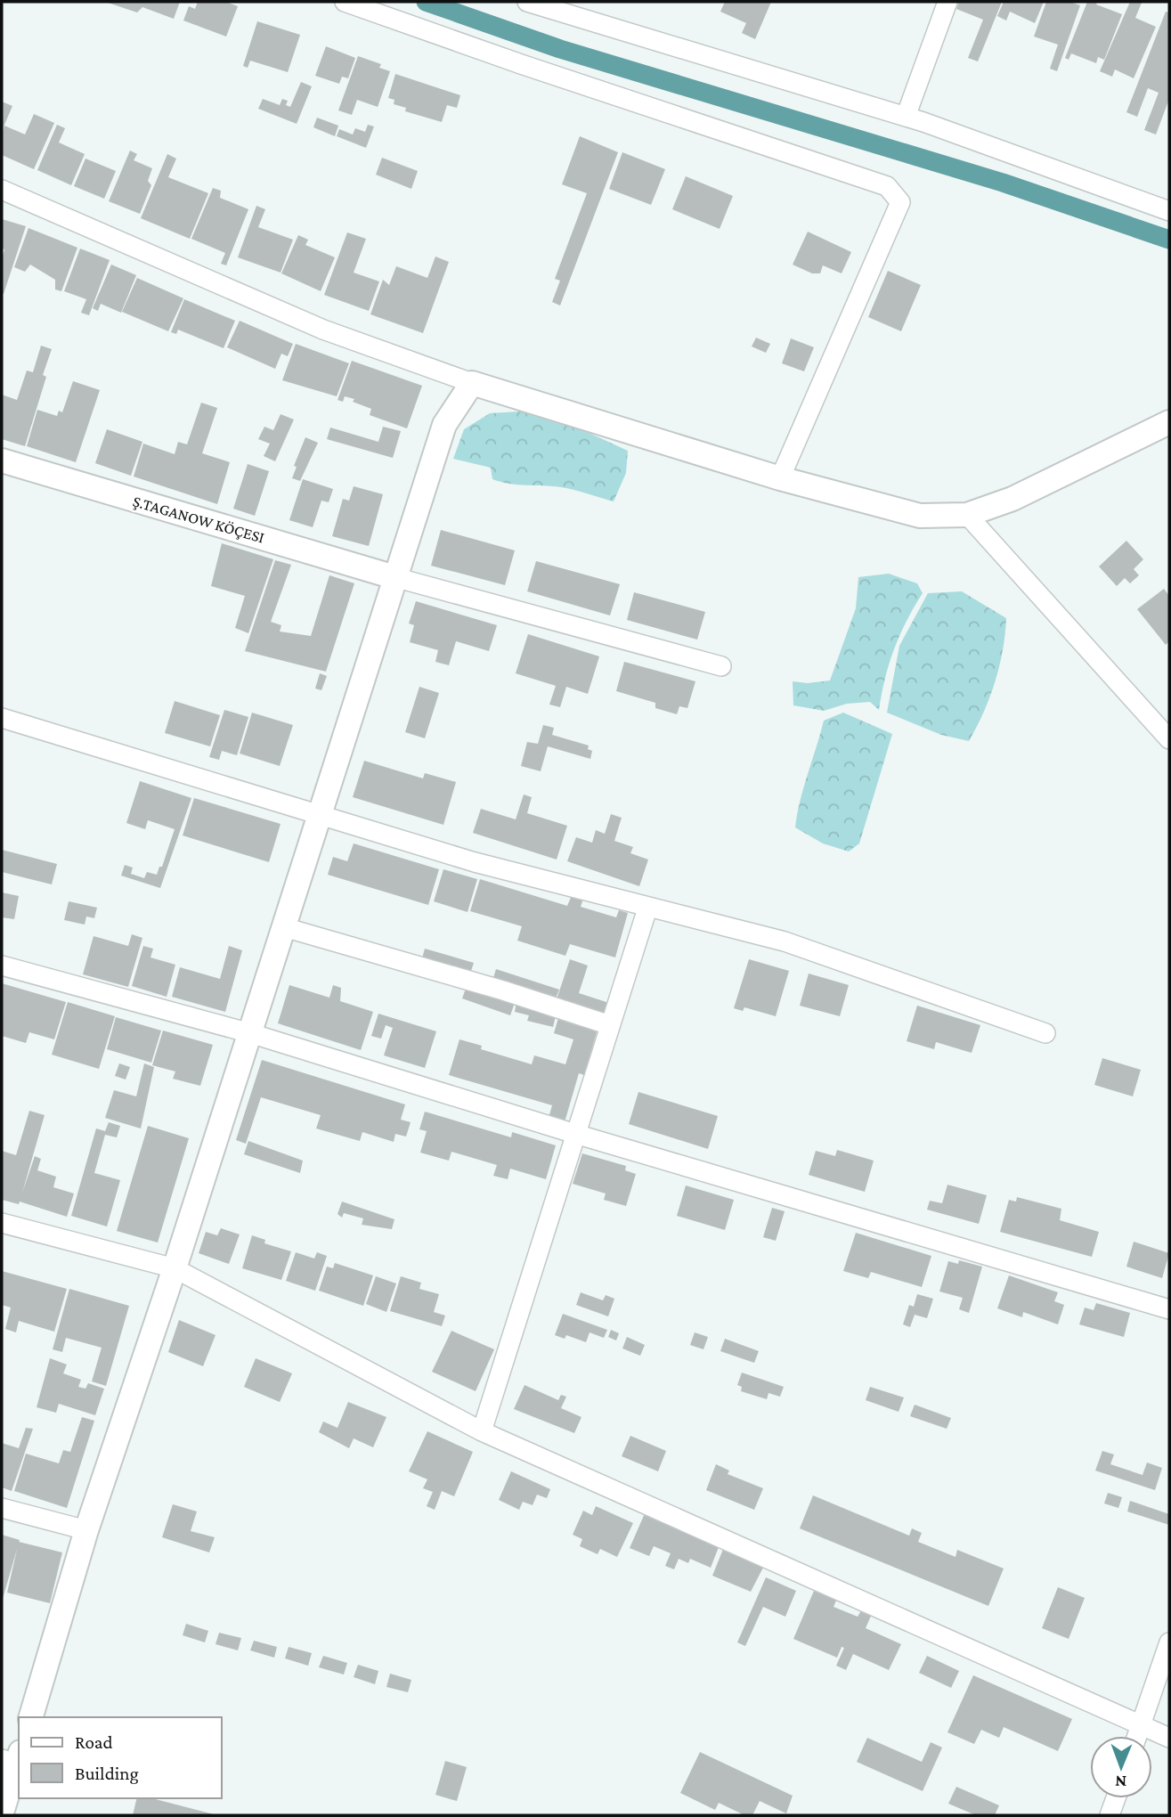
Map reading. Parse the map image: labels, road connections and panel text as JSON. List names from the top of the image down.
{
  "streets": {
    "street": ["Ş.TAGANOW KÖÇESI"]
  },
  "legend": ["Road", "Building"],
  "north": "bottom"
}
